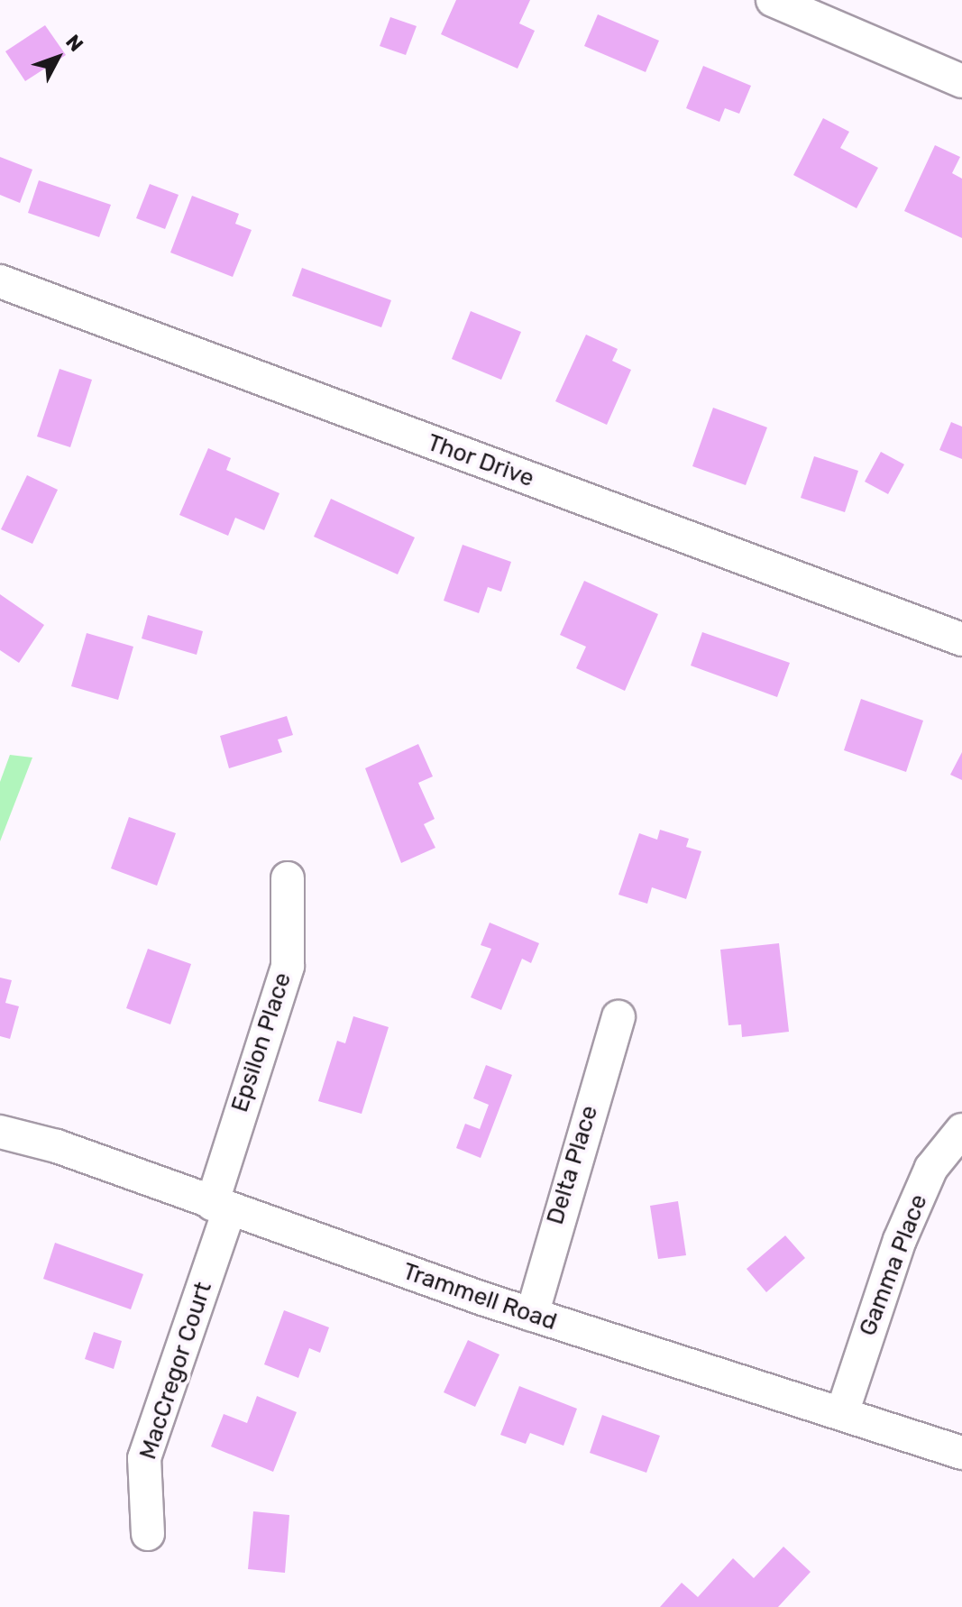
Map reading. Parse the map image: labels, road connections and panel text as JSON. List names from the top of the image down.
{
  "streets": {
    "street": [
      "Thor Drive",
      "Epsilon Place",
      "Delta Place",
      "Gamma Place",
      "Trammell Road",
      "MacCregor Court"
    ]
  },
  "crossings": [
    ["Epsilon Place", "Trammell Road"],
    ["Epsilon Place", "MacCregor Court"],
    ["Delta Place", "Trammell Road"],
    ["Gamma Place", "Trammell Road"],
    ["Trammell Road", "MacCregor Court"]
  ],
  "north": "top right"
}
